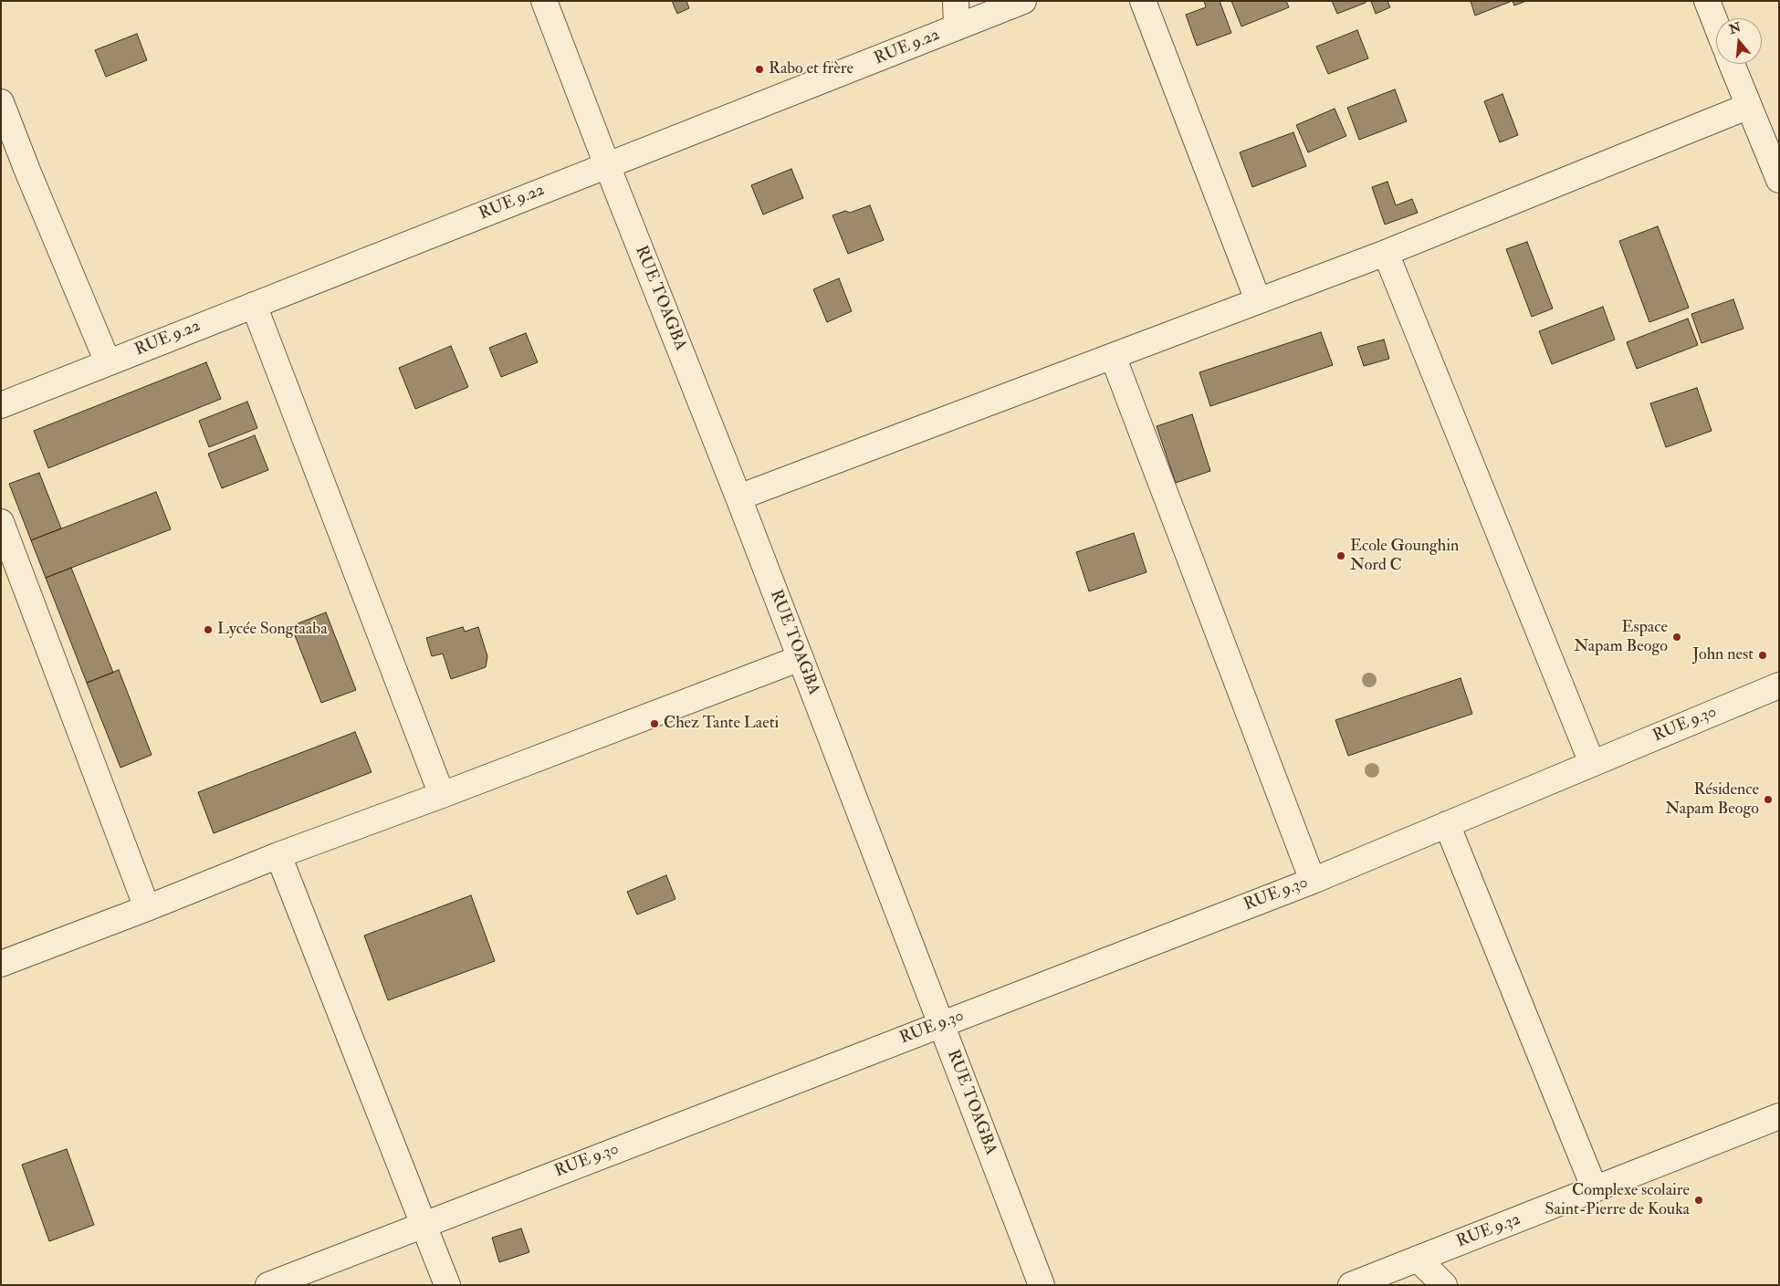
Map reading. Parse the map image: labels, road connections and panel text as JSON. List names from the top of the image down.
{
  "streets": {
    "street": [
      "RUE 9.22",
      "RUE TOAGBA",
      "RUE 9.30",
      "RUE 9.32"
    ]
  },
  "crossings": [
    ["RUE 9.22", "RUE TOAGBA"],
    ["RUE TOAGBA", "RUE 9.30"]
  ],
  "places": [
    "Rabo et frère",
    "Ecole Gounghin Nord C",
    "Lycée Songtaaba",
    "Espace Napam Beogo",
    "John nest",
    "Chez Tante Laeti",
    "Résidence Napam Beogo",
    "Complexe scolaire Saint-Pierre de Kouka"
  ],
  "north": "top"
}
